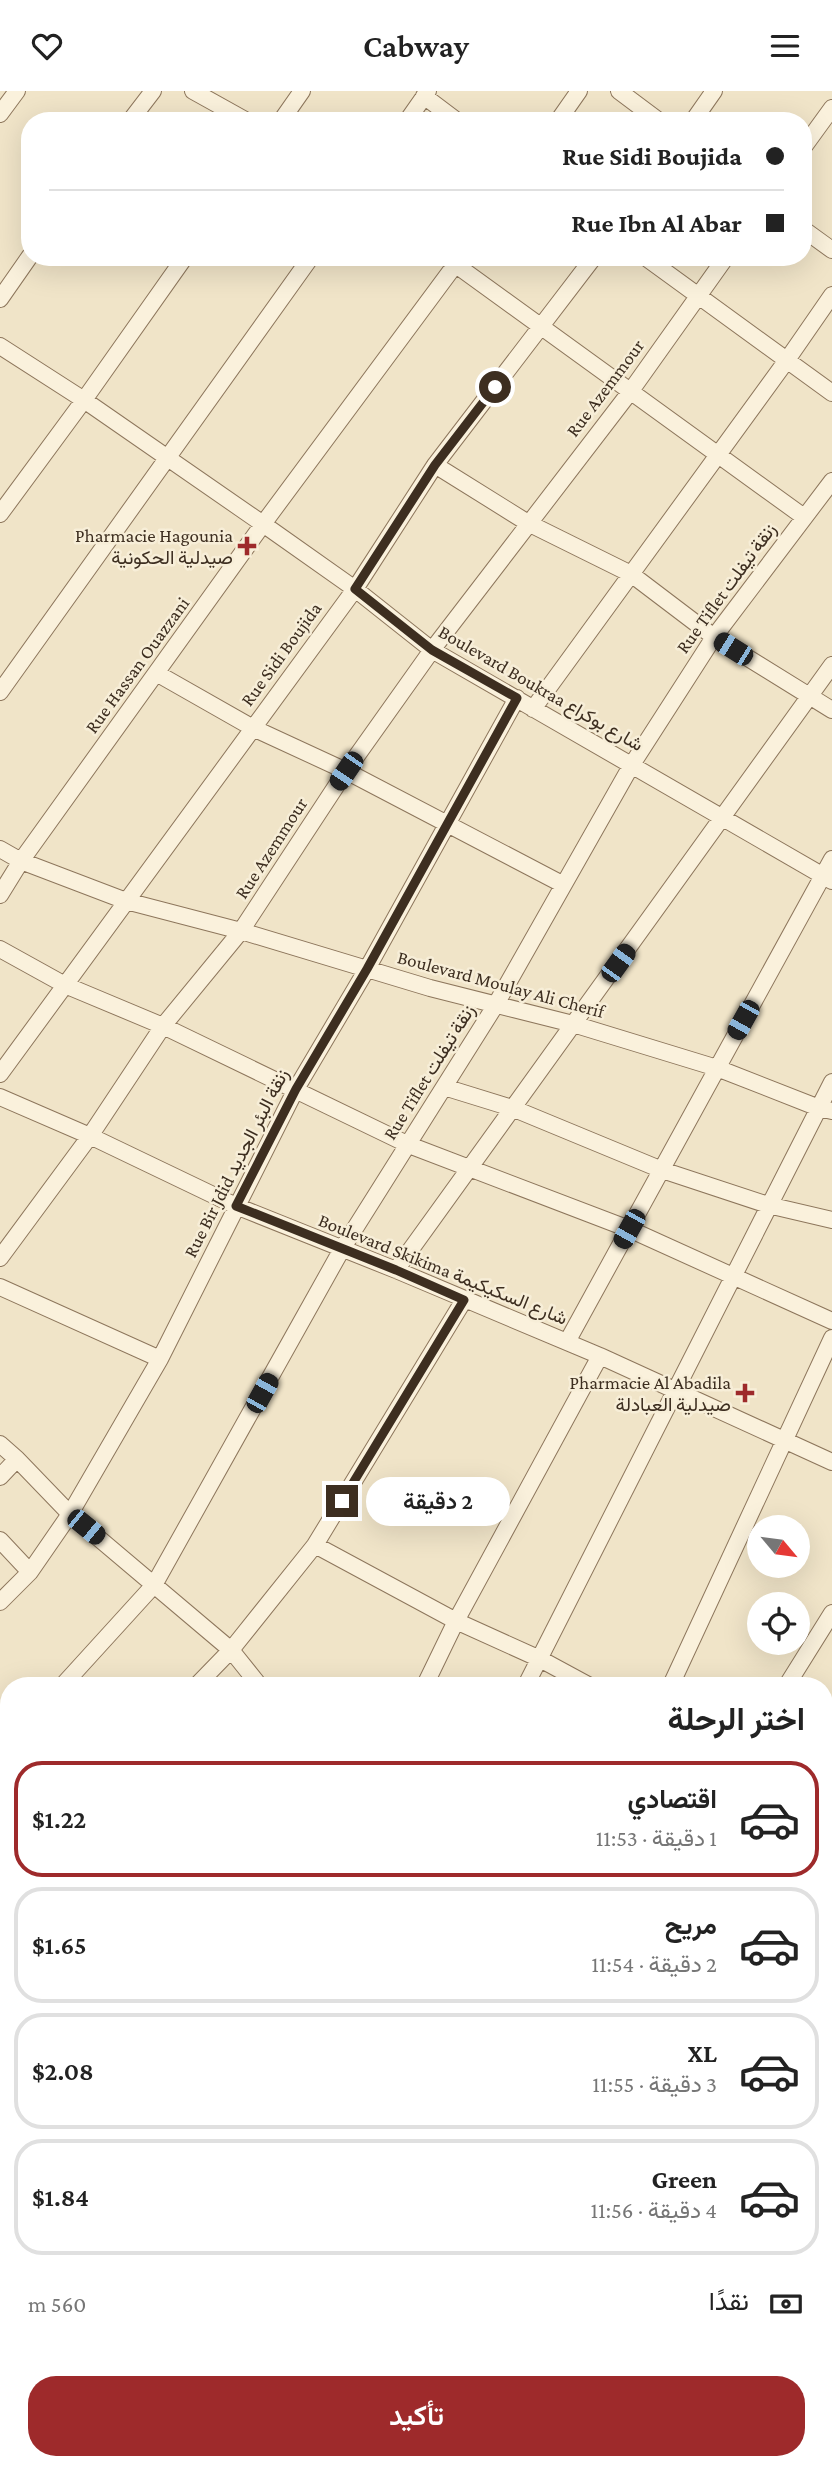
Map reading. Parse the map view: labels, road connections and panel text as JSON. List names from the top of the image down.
{
  "streets": {
    "street": [
      "Rue Azemmour",
      "Rue Tiflet زنقة تيفلت",
      "Rue Sidi Boujida",
      "Rue Hassan Ouazzani",
      "Boulevard Boukraa شارع بوكراع",
      "Boulevard Moulay Ali Cherif",
      "Rue Bir Jdid زنقة البئر الجديد",
      "Boulevard Skikima شارع السكيكيمة"
    ]
  },
  "crossings": [
    ["Rue Azemmour", "Boulevard Boukraa شارع بوكراع"],
    ["Rue Azemmour", "Boulevard Moulay Ali Cherif"],
    ["Rue Azemmour", "Boulevard Skikima شارع السكيكيمة"],
    ["Rue Tiflet زنقة تيفلت", "Boulevard Boukraa شارع بوكراع"],
    ["Rue Tiflet زنقة تيفلت", "Boulevard Moulay Ali Cherif"],
    ["Rue Tiflet زنقة تيفلت", "Boulevard Skikima شارع السكيكيمة"],
    ["Rue Sidi Boujida", "Boulevard Boukraa شارع بوكراع"],
    ["Rue Sidi Boujida", "Boulevard Moulay Ali Cherif"],
    ["Rue Hassan Ouazzani", "Boulevard Boukraa شارع بوكراع"],
    ["Rue Hassan Ouazzani", "Boulevard Moulay Ali Cherif"],
    ["Boulevard Boukraa شارع بوكراع", "Rue Bir Jdid زنقة البئر الجديد"],
    ["Boulevard Moulay Ali Cherif", "Rue Bir Jdid زنقة البئر الجديد"],
    ["Rue Bir Jdid زنقة البئر الجديد", "Boulevard Skikima شارع السكيكيمة"]
  ],
  "places": {
    "health": ["Pharmacie Hagounia صيدلية الحكونية", "Pharmacie Al Abadila صيدلية العبادلة"]
  },
  "north": "bottom right",
  "page": {
    "header": "Cabway",
    "banner": ["Rue Sidi Boujida", "Rue Ibn Al Abar"],
    "bubble": "2 دقيقة",
    "heading": "اختر الرحلة",
    "list": [
      {
        "name": "اقتصادي",
        "note": "1 دقيقة · 11:53",
        "value": "$1.22"
      },
      {
        "name": "مريح",
        "note": "2 دقيقة · 11:54",
        "value": "$1.65"
      },
      {
        "name": "XL",
        "note": "3 دقيقة · 11:55",
        "value": "$2.08"
      },
      {
        "name": "Green",
        "note": "4 دقيقة · 11:56",
        "value": "$1.84"
      }
    ],
    "pay": ["نقدًا", "560 m"],
    "buttons": "تأكيد"
  }
}
